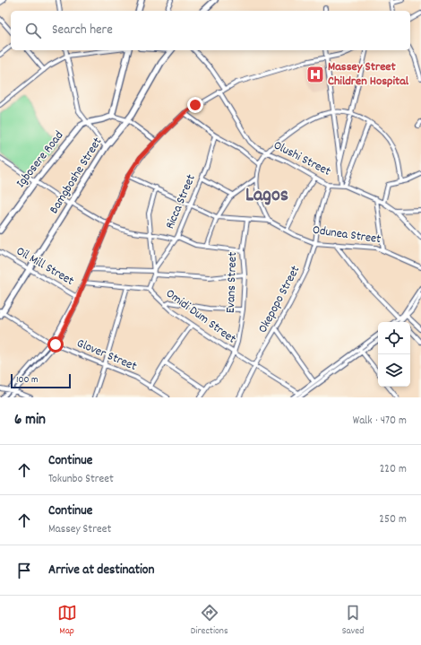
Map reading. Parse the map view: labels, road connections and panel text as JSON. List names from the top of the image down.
{
  "streets": {
    "main road": ["Igbosere Road", "Bamgboshe Street"],
    "street": [
      "Olushi Street",
      "Ricca Street",
      "Odunea Street",
      "Oil Mill Street",
      "Evans Street",
      "Okepopo Street",
      "Omidi Dum Street",
      "Glover Street"
    ]
  },
  "crossings": [
    ["Olushi Street", "Okepopo Street"],
    ["Bamgboshe Street", "Oil Mill Street"],
    ["Bamgboshe Street", "Glover Street"],
    ["Ricca Street", "Odunea Street"],
    ["Odunea Street", "Evans Street"],
    ["Odunea Street", "Okepopo Street"],
    ["Evans Street", "Omidi Dum Street"],
    ["Okepopo Street", "Omidi Dum Street"]
  ],
  "districts": ["Lagos"],
  "places": {
    "hospital": ["Massey Street Children Hospital"]
  },
  "scale_bar": "100 m",
  "page": {
    "search": "Search here",
    "scale": "100 m",
    "heading": ["6 min", "Walk · 470 m"],
    "list": [
      ["Continue", "Tokunbo Street", "220 m"],
      ["Continue", "Massey Street", "250 m"],
      "Arrive at destination"
    ],
    "nav": ["Map", "Directions", "Saved"]
  }
}
